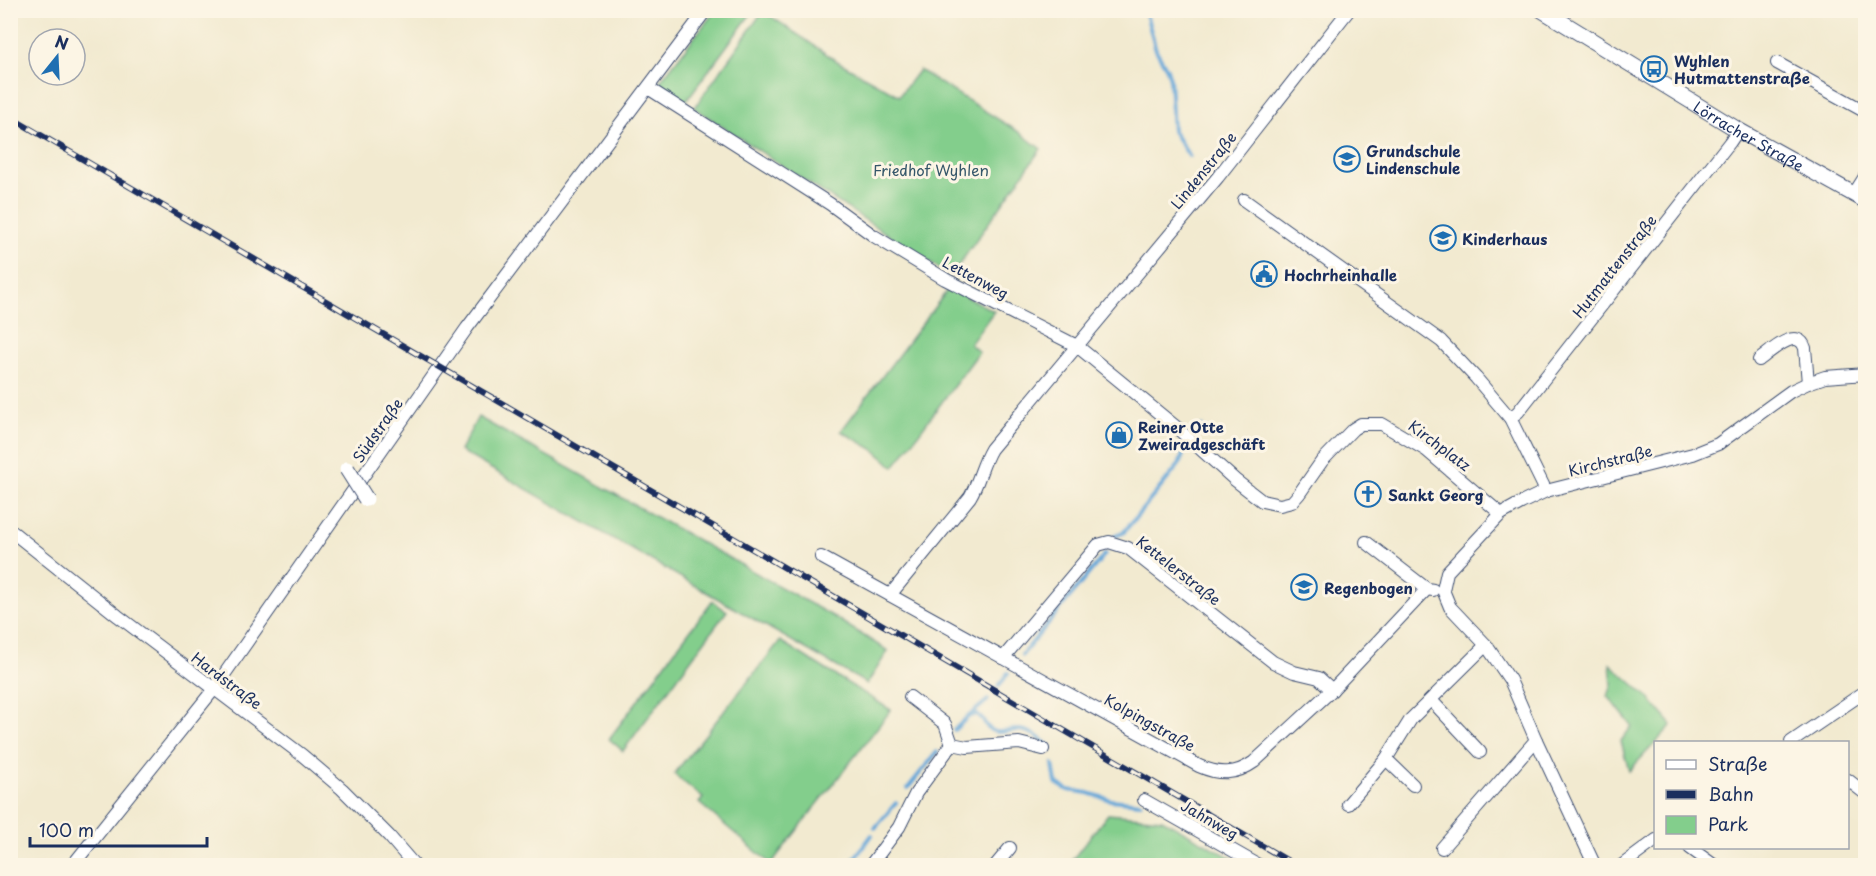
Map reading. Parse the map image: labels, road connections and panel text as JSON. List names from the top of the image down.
{
  "streets": {
    "main road": ["Lörracher Straße"],
    "street": [
      "Lindenstraße",
      "Hutmattenstraße",
      "Lettenweg",
      "Südstraße",
      "Kirchplatz",
      "Kirchstraße",
      "Kettelerstraße",
      "Hardstraße",
      "Kolpingstraße",
      "Jahnweg"
    ]
  },
  "crossings": [
    ["Lörracher Straße", "Hutmattenstraße"],
    ["Lindenstraße", "Lettenweg"],
    ["Lindenstraße", "Kolpingstraße"],
    ["Lettenweg", "Südstraße"],
    ["Lettenweg", "Kirchplatz"],
    ["Südstraße", "Hardstraße"],
    ["Kirchplatz", "Kirchstraße"],
    ["Kettelerstraße", "Kolpingstraße"]
  ],
  "parks": ["Friedhof Wyhlen"],
  "places": {
    "bus stop": ["Wyhlen Hutmattenstraße"],
    "school or university": ["Grundschule Lindenschule", "Kinderhaus", "Regenbogen"],
    "public building": ["Hochrheinhalle"],
    "shop": ["Reiner Otte Zweiradgeschäft"],
    "church": ["Sankt Georg"]
  },
  "legend": ["Straße", "Bahn", "Park"],
  "scale_bar": "100 m",
  "north": "top"
}
